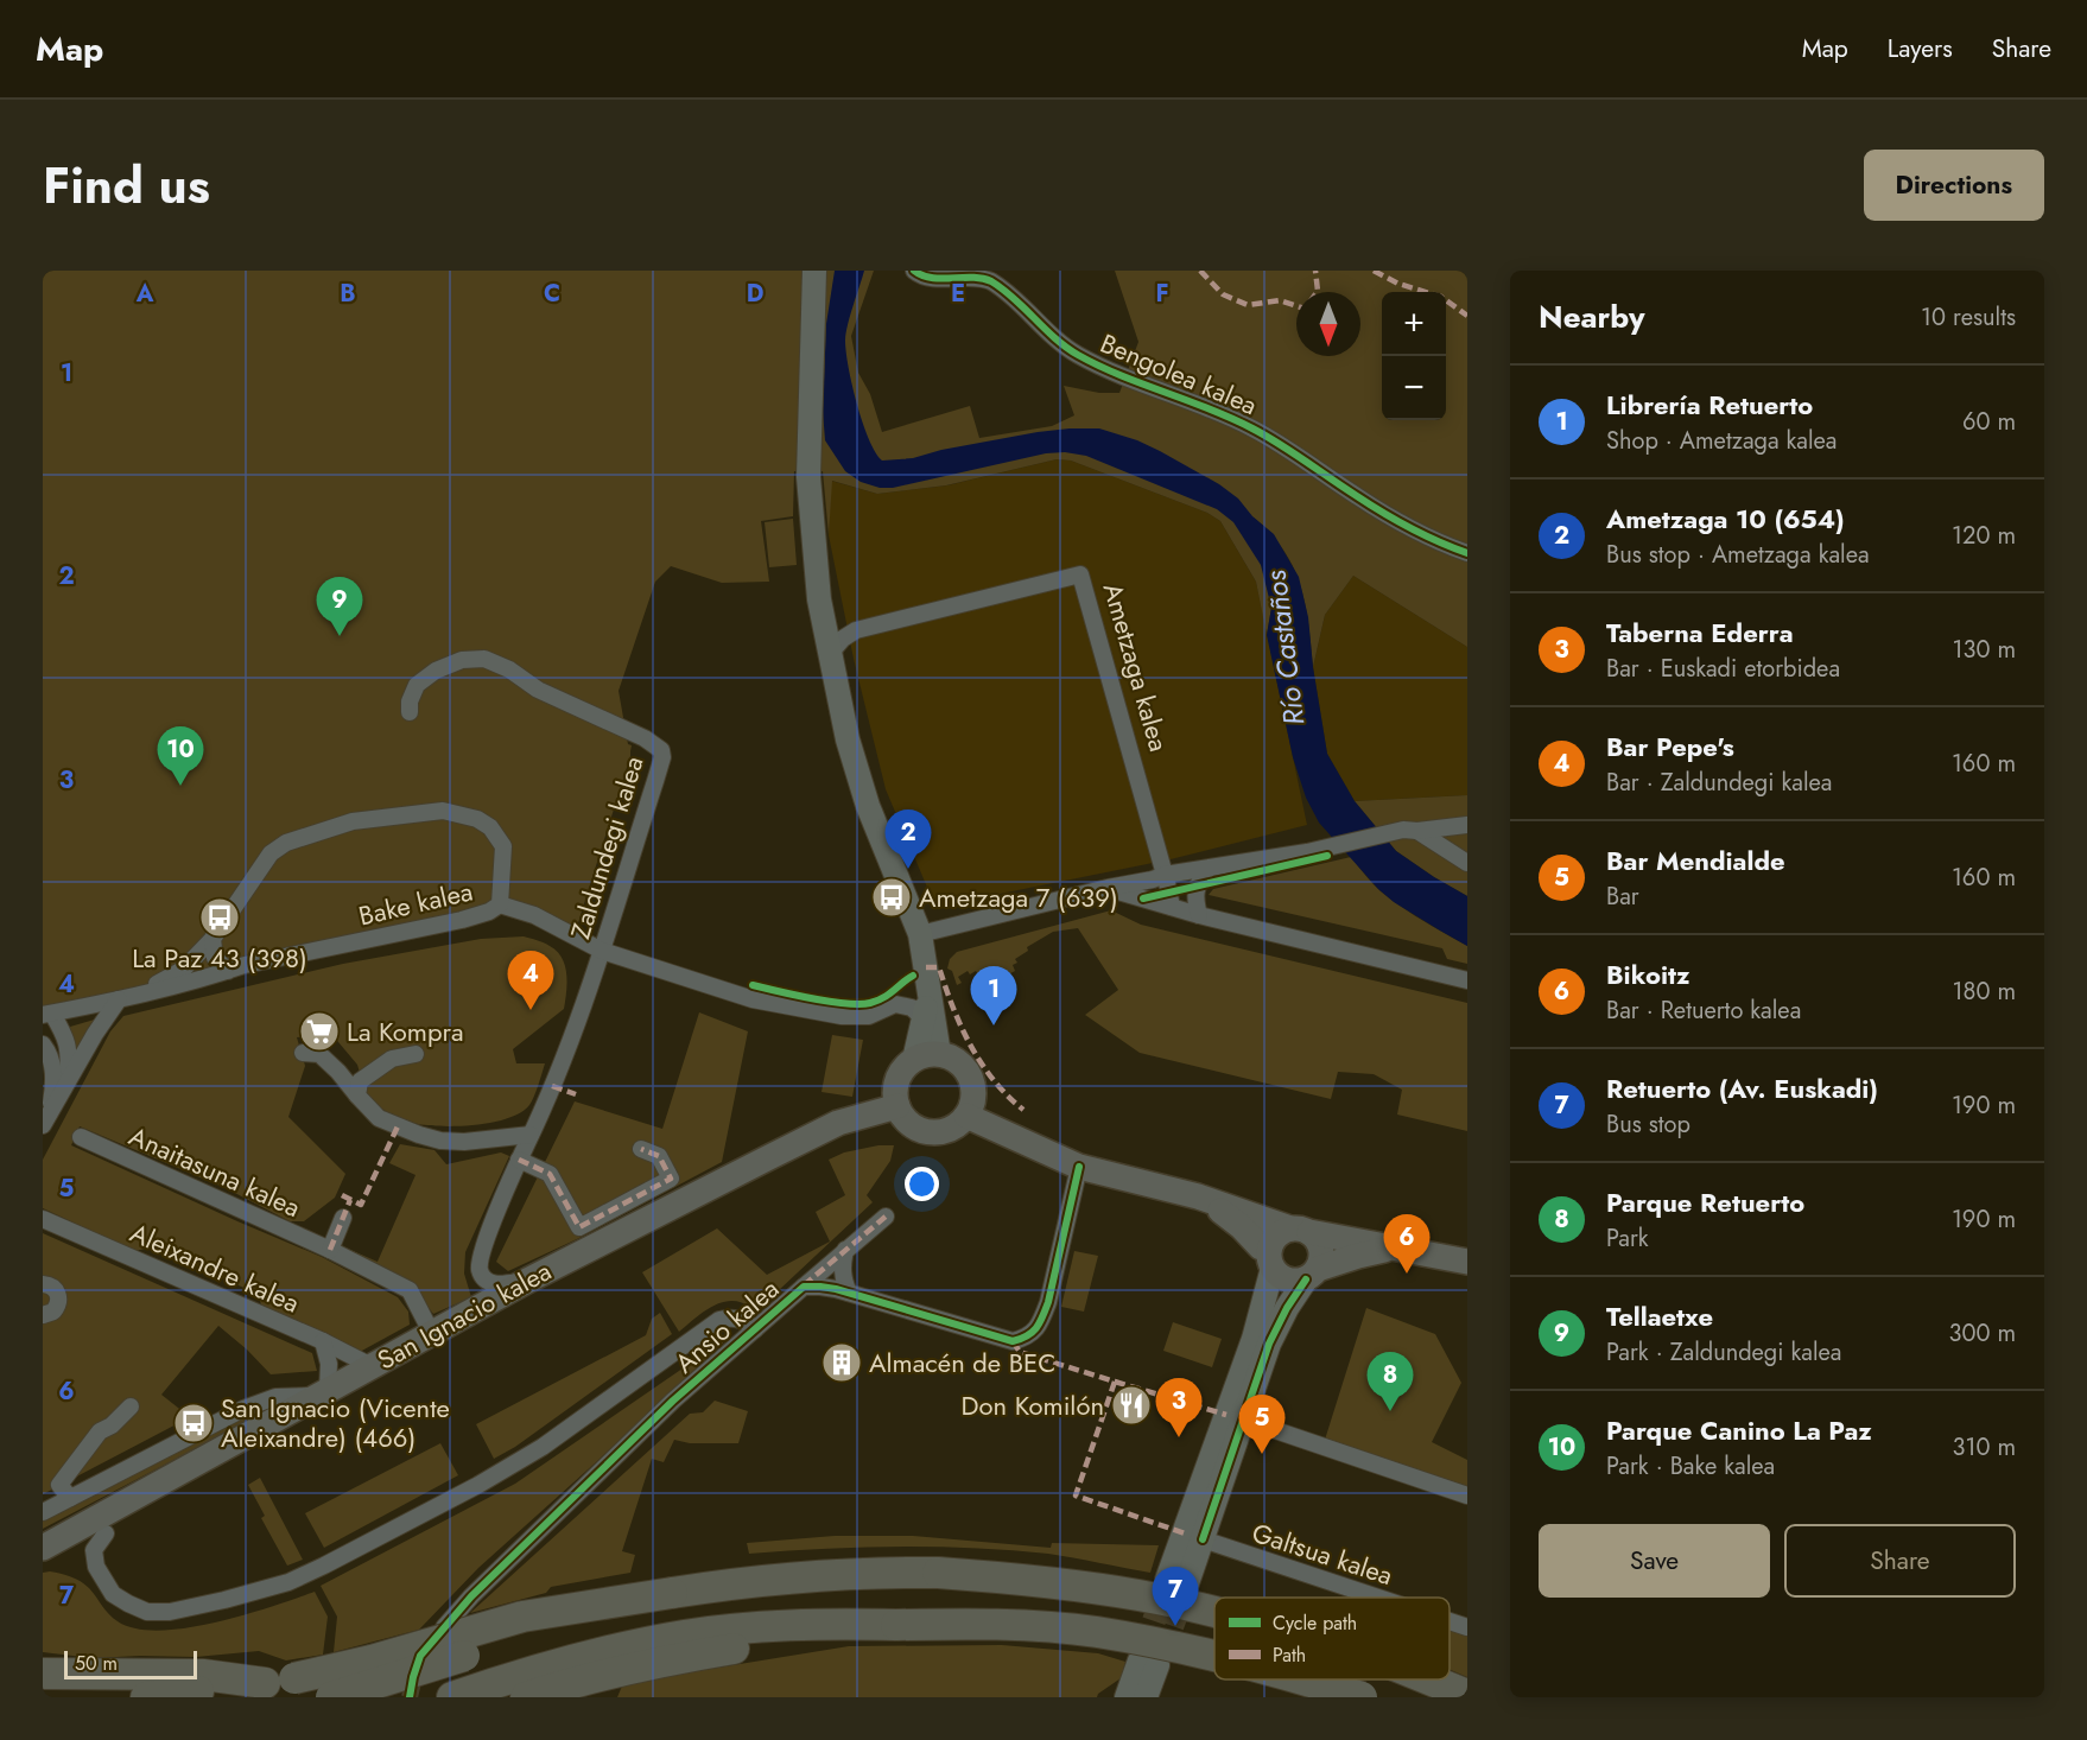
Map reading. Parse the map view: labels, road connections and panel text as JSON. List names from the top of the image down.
{
  "streets": {
    "main road": ["San Ignacio kalea"],
    "street": [
      "Bengolea kalea",
      "Ametzaga kalea",
      "Zaldundegi kalea",
      "Bake kalea",
      "Anaitasuna kalea",
      "Aleixandre kalea",
      "Ansio kalea",
      "Galtsua kalea"
    ]
  },
  "crossings": [
    ["Zaldundegi kalea", "San Ignacio kalea"],
    ["Anaitasuna kalea", "San Ignacio kalea"],
    ["Aleixandre kalea", "San Ignacio kalea"]
  ],
  "water": ["Río Castaños"],
  "places": {
    "bus stop": ["Ametzaga 7 (639)", "La Paz 43 (398)", "San Ignacio (Vicente Aleixandre) (466)"],
    "supermarket": ["La Kompra"],
    "building": ["Almacén de BEC"],
    "restaurant": ["Don Komilón"]
  },
  "legend": ["Cycle path", "Path"],
  "scale_bar": "50 m",
  "north": "bottom",
  "page": {
    "header": "Map",
    "nav": ["Map", "Layers", "Share"],
    "title": "Find us",
    "buttons": [
      "Directions",
      ["Save", "Share"]
    ],
    "heading": ["Nearby", "10 results"],
    "map_buttons": ["+", "−"],
    "list": [
      {
        "mark": "1",
        "name": "Librería Retuerto",
        "note": "Shop · Ametzaga kalea",
        "value": "60 m"
      },
      {
        "mark": "2",
        "name": "Ametzaga 10 (654)",
        "note": "Bus stop · Ametzaga kalea",
        "value": "120 m"
      },
      {
        "mark": "3",
        "name": "Taberna Ederra",
        "note": "Bar · Euskadi etorbidea",
        "value": "130 m"
      },
      {
        "mark": "4",
        "name": "Bar Pepe's",
        "note": "Bar · Zaldundegi kalea",
        "value": "160 m"
      },
      {
        "mark": "5",
        "name": "Bar Mendialde",
        "note": "Bar",
        "value": "160 m"
      },
      {
        "mark": "6",
        "name": "Bikoitz",
        "note": "Bar · Retuerto kalea",
        "value": "180 m"
      },
      {
        "mark": "7",
        "name": "Retuerto (Av. Euskadi)",
        "note": "Bus stop",
        "value": "190 m"
      },
      {
        "mark": "8",
        "name": "Parque Retuerto",
        "note": "Park",
        "value": "190 m"
      },
      {
        "mark": "9",
        "name": "Tellaetxe",
        "note": "Park · Zaldundegi kalea",
        "value": "300 m"
      },
      {
        "mark": "10",
        "name": "Parque Canino La Paz",
        "note": "Park · Bake kalea",
        "value": "310 m"
      }
    ],
    "pins": [
      "9",
      "10",
      "2",
      "4",
      "1",
      "6",
      "8",
      "3",
      "5",
      "7"
    ],
    "scale": "50 m"
  },
  "grid": {
    "columns": [
      "A",
      "B",
      "C",
      "D",
      "E",
      "F"
    ],
    "rows": [
      "1",
      "2",
      "3",
      "4",
      "5",
      "6",
      "7"
    ]
  }
}
